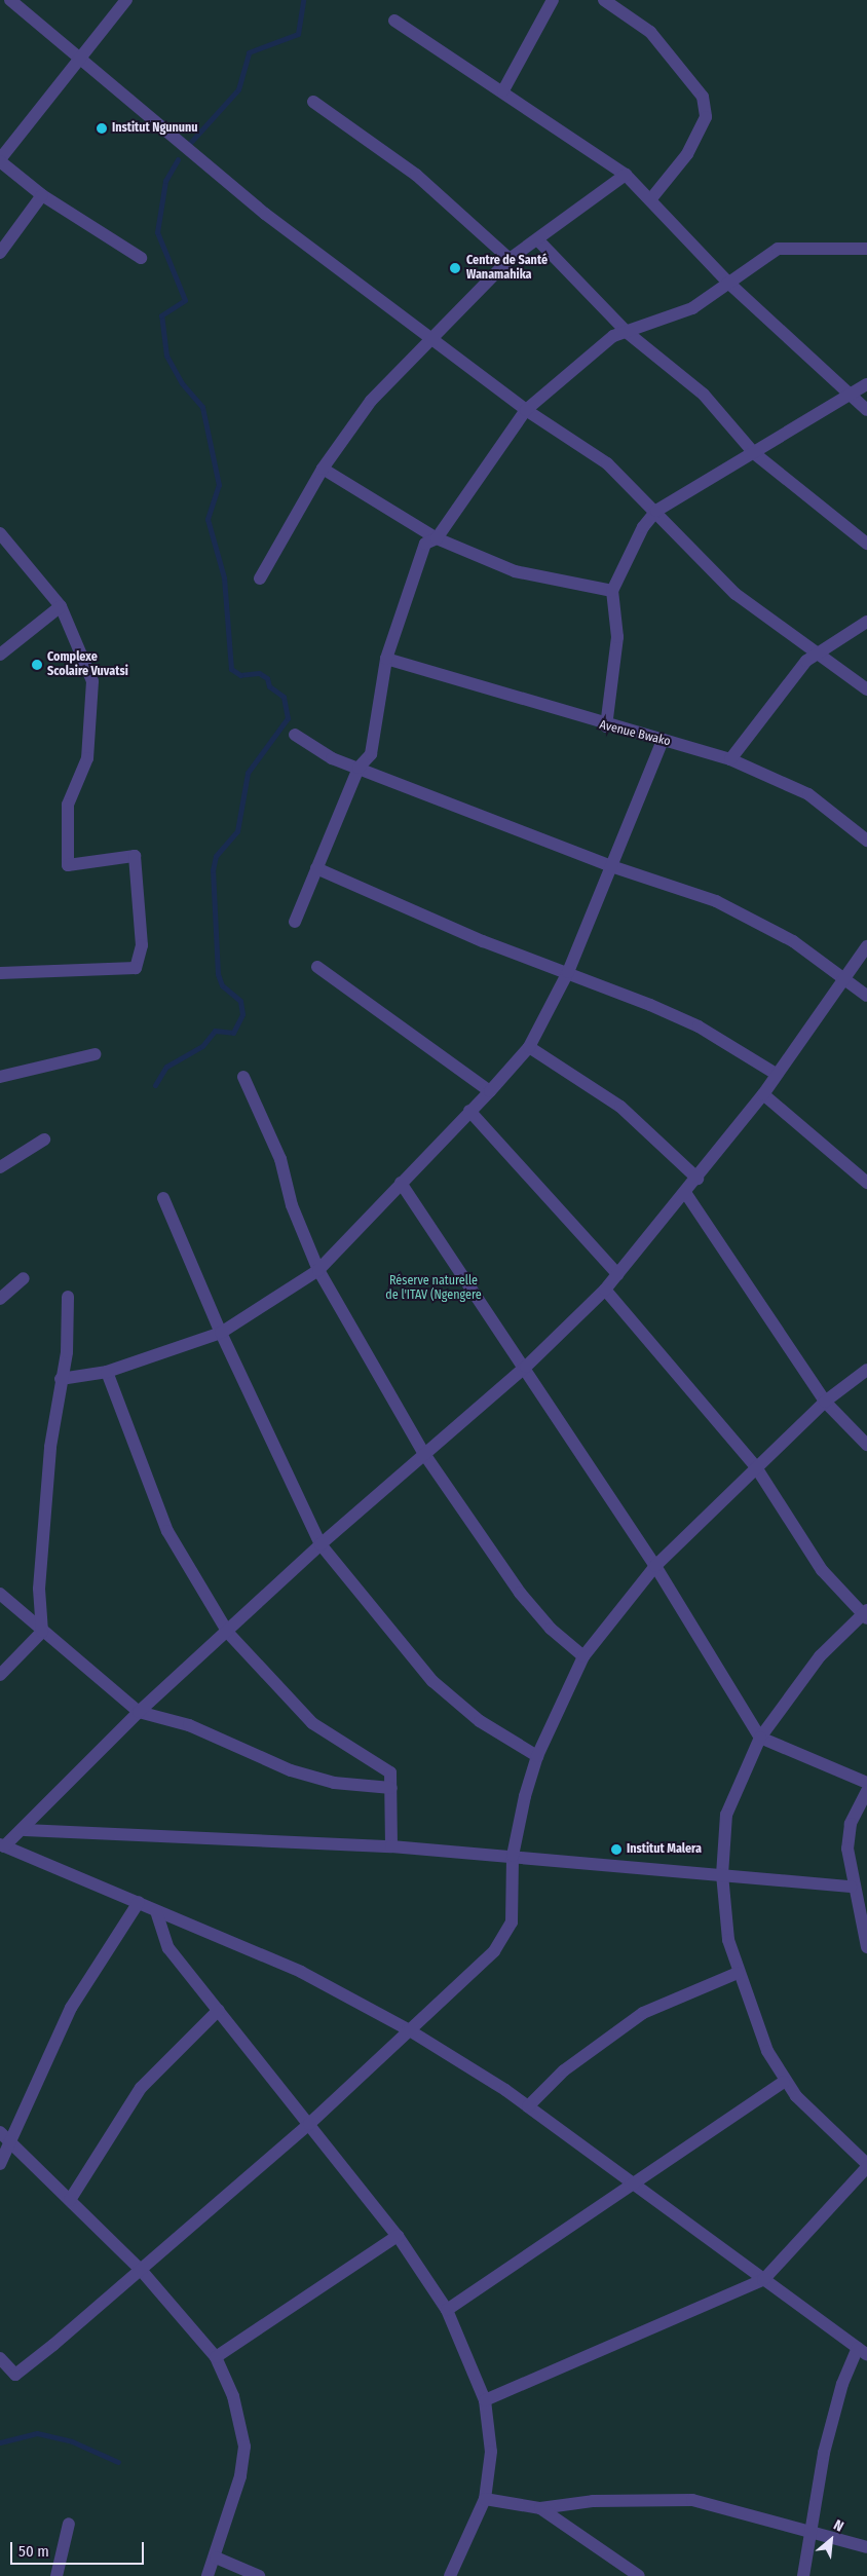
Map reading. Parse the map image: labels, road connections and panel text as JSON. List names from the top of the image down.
{
  "streets": {
    "street": ["Avenue Bwako"]
  },
  "parks": ["Réserve naturelle de l'ITAV (Ngengere"],
  "places": [
    "Institut Ngununu",
    "Centre de Santé Wanamahika",
    "Complexe Scolaire Vuvatsi",
    "Institut Malera"
  ],
  "scale_bar": "50 m",
  "north": "top right"
}
